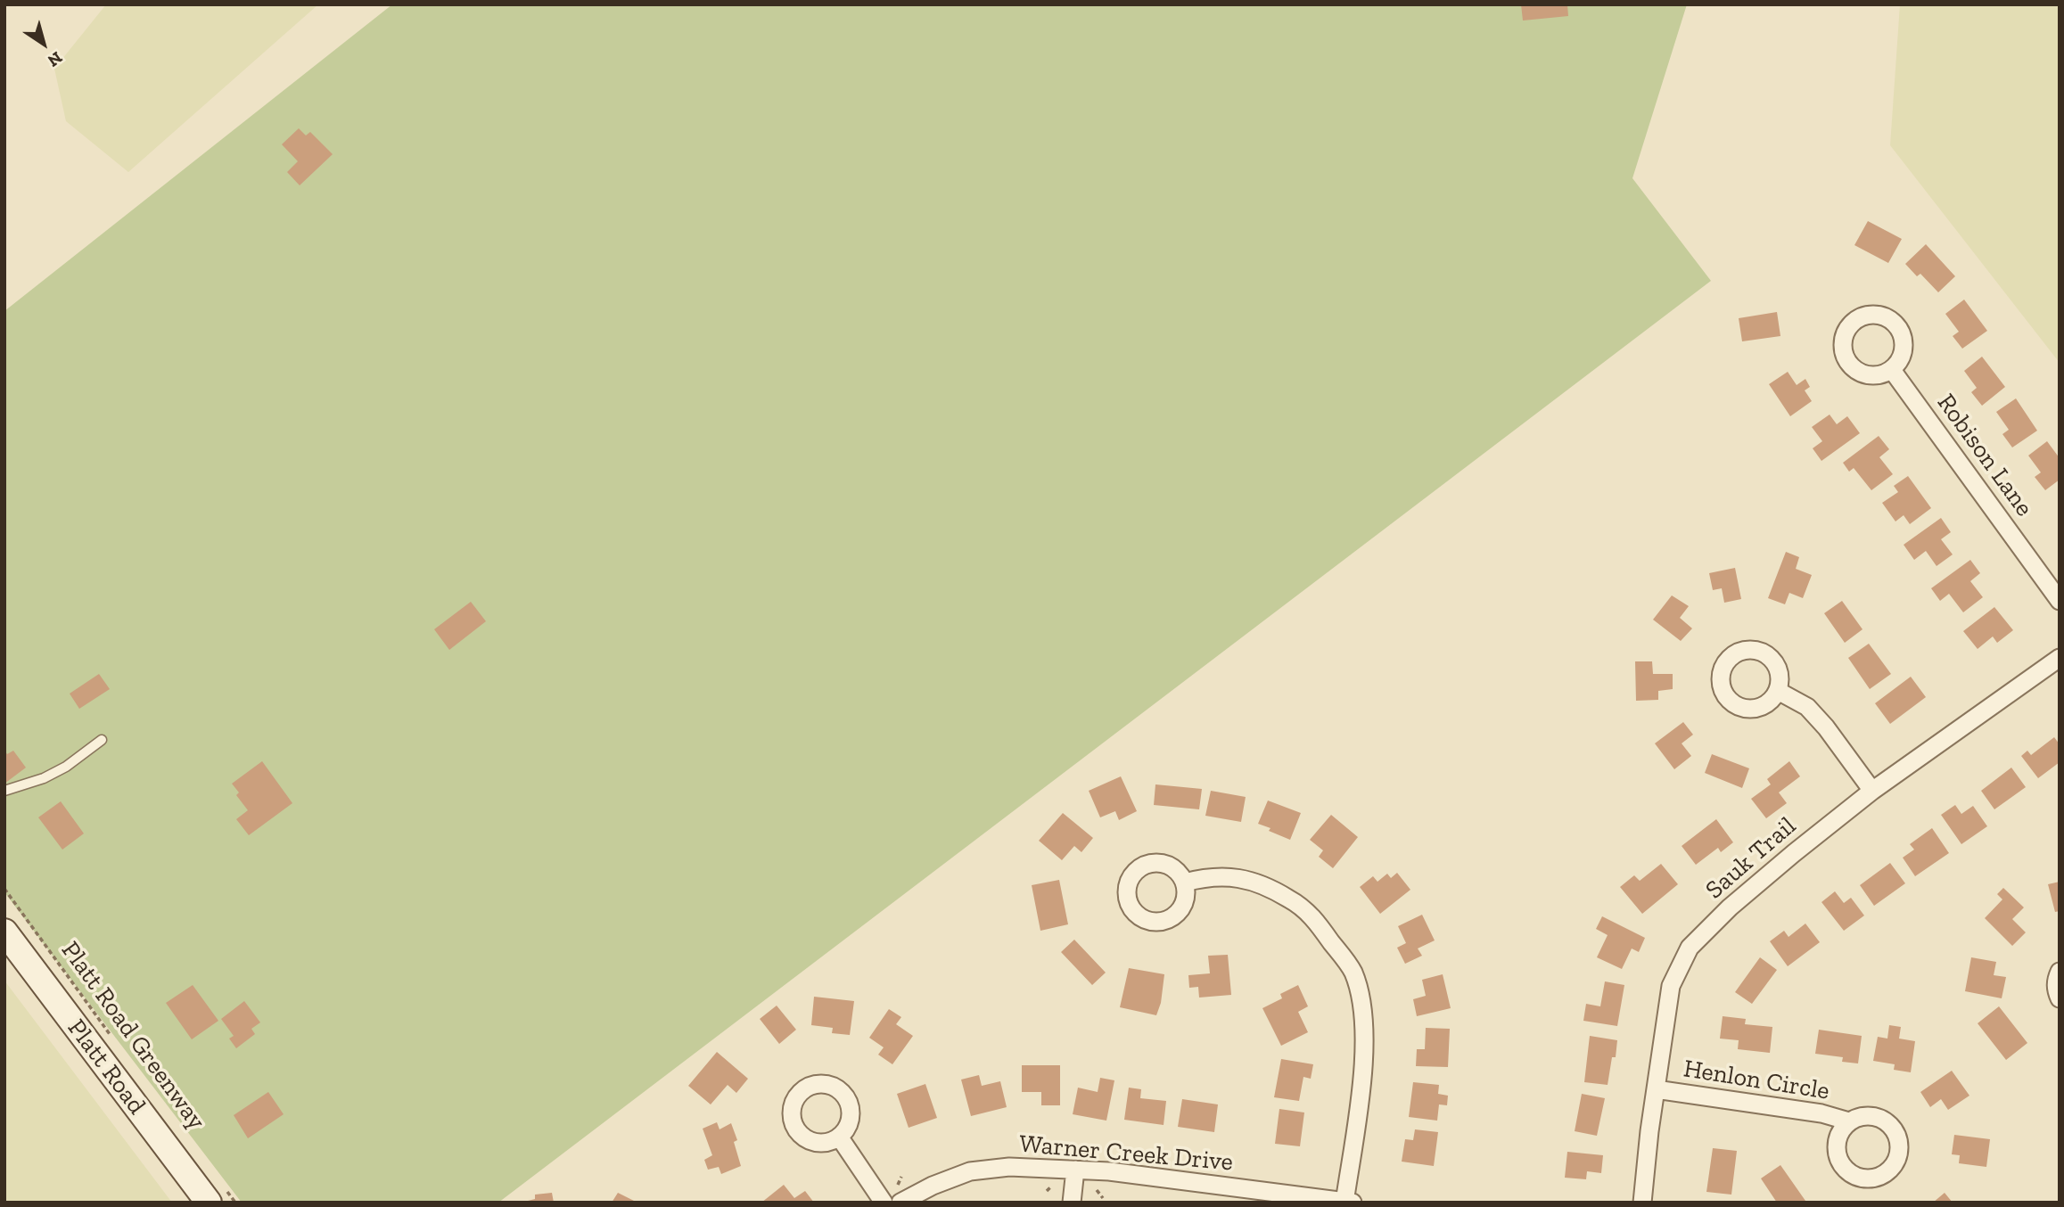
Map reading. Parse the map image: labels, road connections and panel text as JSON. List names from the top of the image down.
{
  "streets": {
    "main road": ["Platt Road"],
    "street": [
      "Robison Lane",
      "Sauk Trail",
      "Henlon Circle",
      "Warner Creek Drive"
    ],
    "path": ["Platt Road Greenway"]
  },
  "crossings": [
    ["Sauk Trail", "Henlon Circle"]
  ],
  "north": "bottom right"
}
